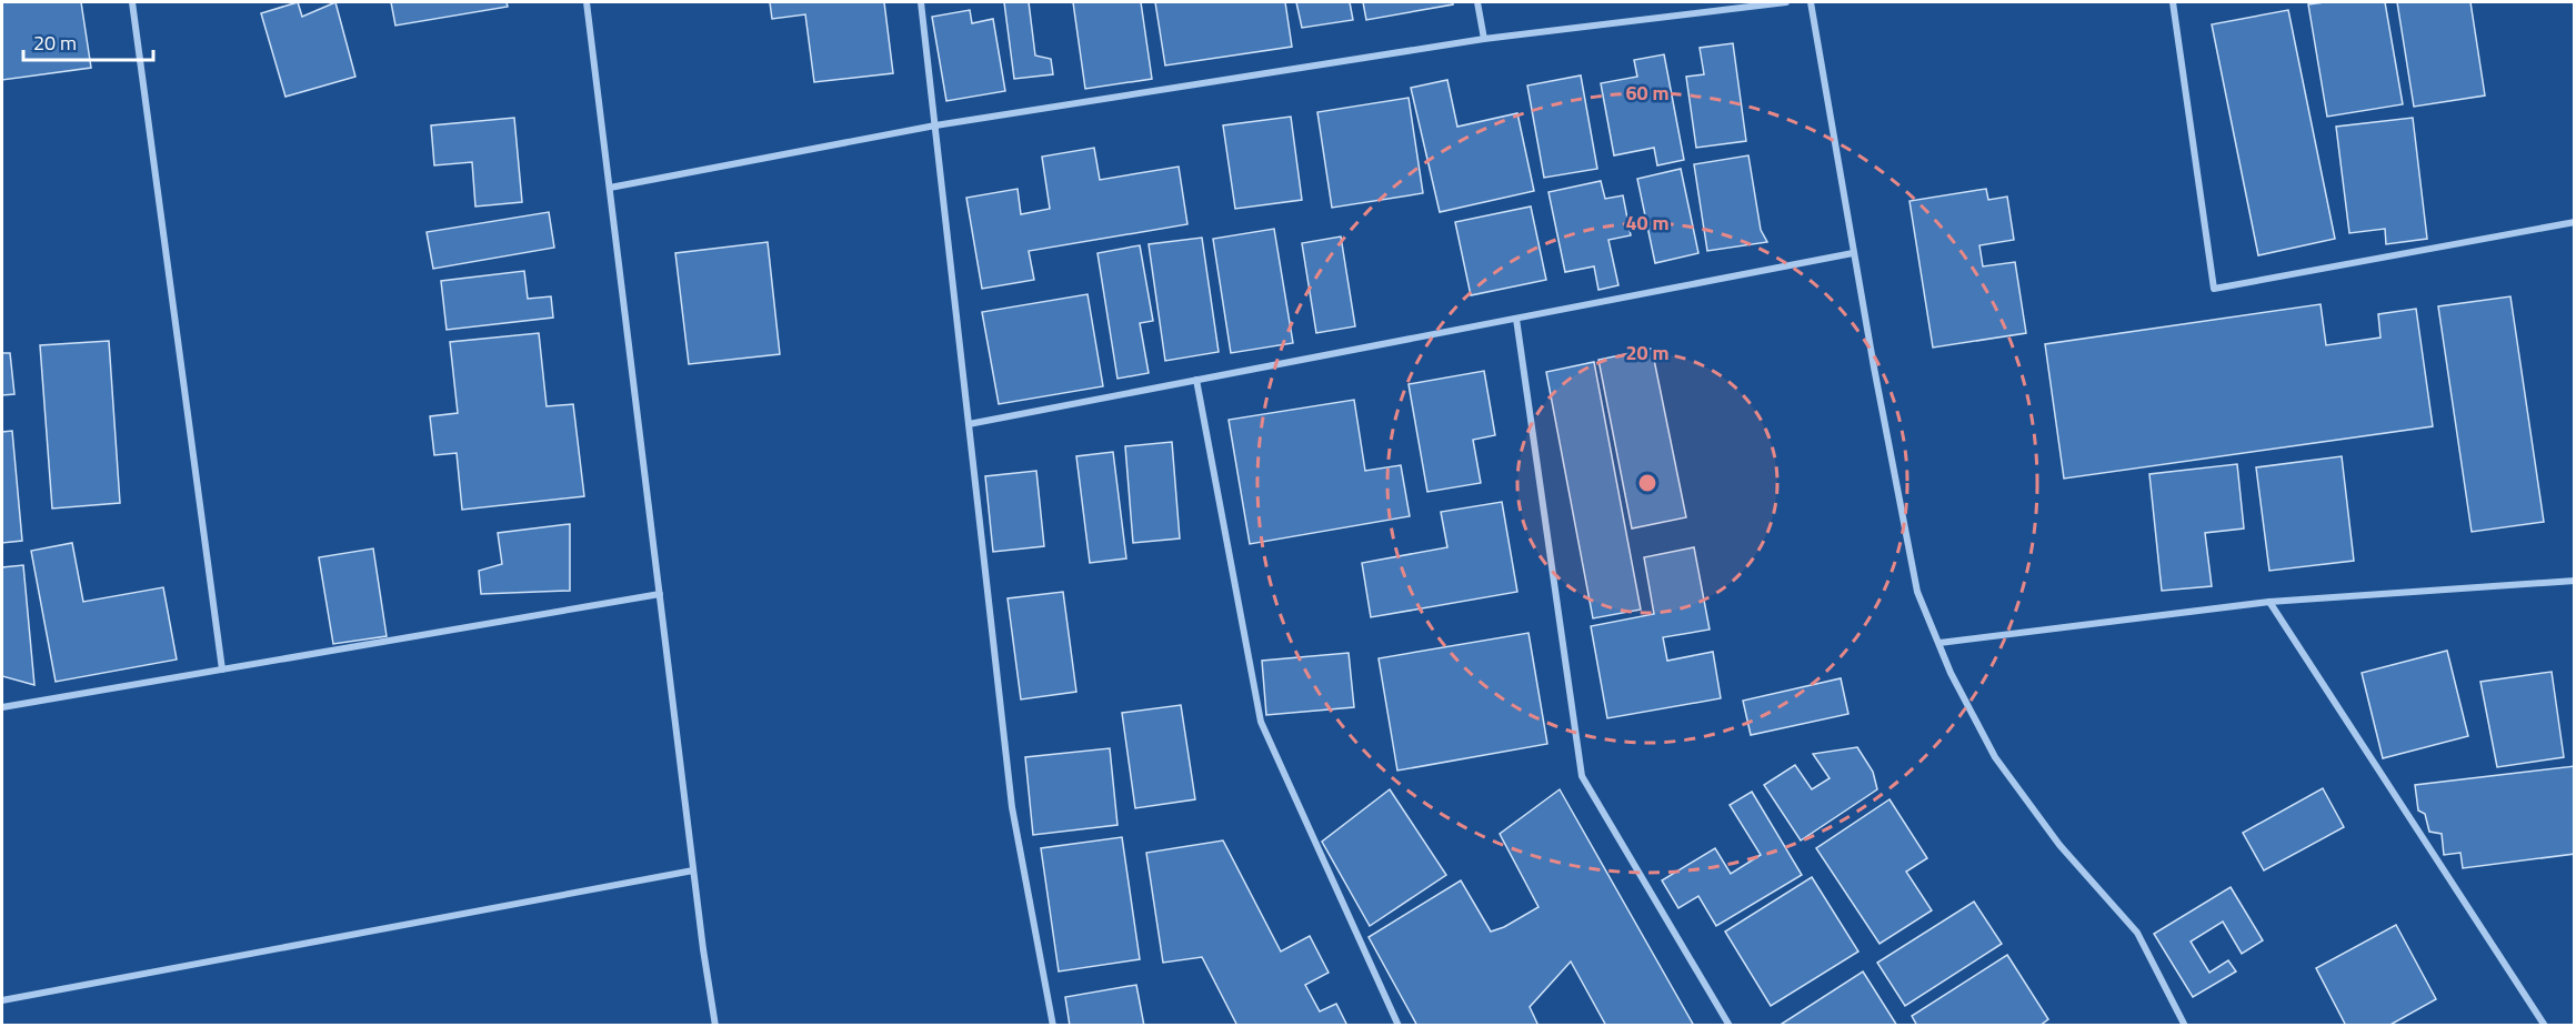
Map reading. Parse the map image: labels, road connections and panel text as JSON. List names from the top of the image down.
{
  "scale_bar": "20 m",
  "rings": ["60 m", "40 m", "20 m"]
}
